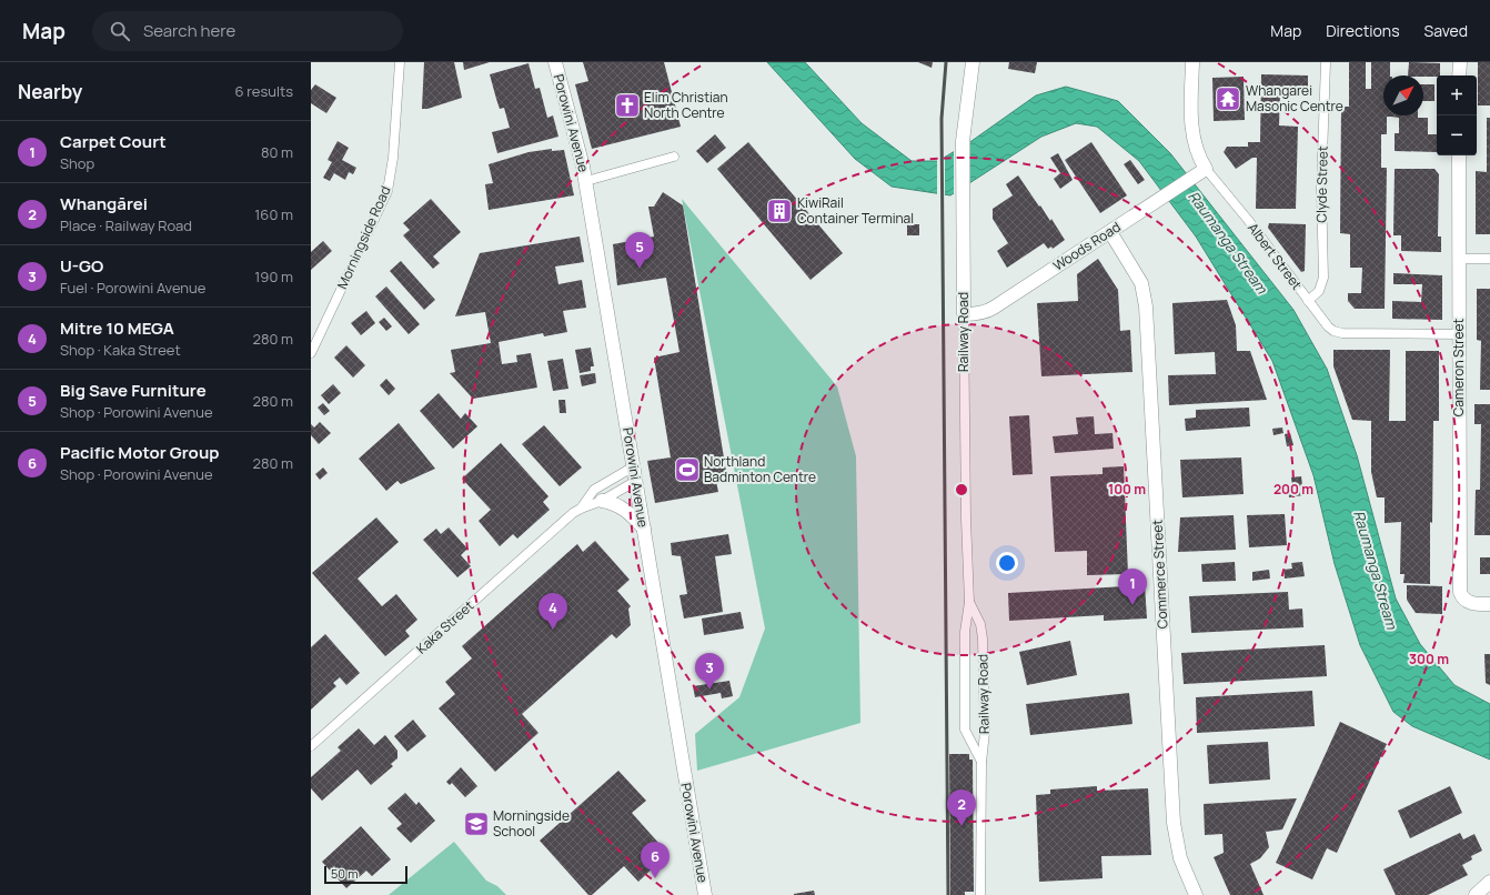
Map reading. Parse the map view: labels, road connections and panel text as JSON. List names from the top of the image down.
{
  "streets": {
    "street": [
      "Porowini Avenue",
      "Clyde Street",
      "Morningside Road",
      "Woods Road",
      "Albert Street",
      "Railway Road",
      "Cameron Street",
      "Commerce Street",
      "Kaka Street"
    ]
  },
  "crossings": [
    ["Porowini Avenue", "Kaka Street"],
    ["Clyde Street", "Albert Street"],
    ["Woods Road", "Albert Street"],
    ["Woods Road", "Railway Road"],
    ["Woods Road", "Commerce Street"],
    ["Albert Street", "Cameron Street"]
  ],
  "water": ["Raumanga Stream"],
  "places": {
    "temple": ["Whangarei Masonic Centre"],
    "church": ["Elim Christian North Centre"],
    "building": ["KiwiRail Container Terminal"],
    "sports": ["Northland Badminton Centre"],
    "school or university": ["Morningside School"]
  },
  "scale_bar": "50 m",
  "north": "top right",
  "page": {
    "header": "Map",
    "search": "Search here",
    "nav": ["Map", "Directions", "Saved"],
    "heading": ["Nearby", "6 results"],
    "map_buttons": ["+", "−"],
    "list": [
      {
        "mark": "1",
        "name": "Carpet Court",
        "note": "Shop",
        "value": "80 m"
      },
      {
        "mark": "2",
        "name": "Whangārei",
        "note": "Place · Railway Road",
        "value": "160 m"
      },
      {
        "mark": "3",
        "name": "U-GO",
        "note": "Fuel · Porowini Avenue",
        "value": "190 m"
      },
      {
        "mark": "4",
        "name": "Mitre 10 MEGA",
        "note": "Shop · Kaka Street",
        "value": "280 m"
      },
      {
        "mark": "5",
        "name": "Big Save Furniture",
        "note": "Shop · Porowini Avenue",
        "value": "280 m"
      },
      {
        "mark": "6",
        "name": "Pacific Motor Group",
        "note": "Shop · Porowini Avenue",
        "value": "280 m"
      }
    ],
    "pins": [
      "5",
      "1",
      "4",
      "3",
      "2",
      "6"
    ],
    "scale": "50 m"
  },
  "rings": ["100 m", "200 m", "300 m"]
}
